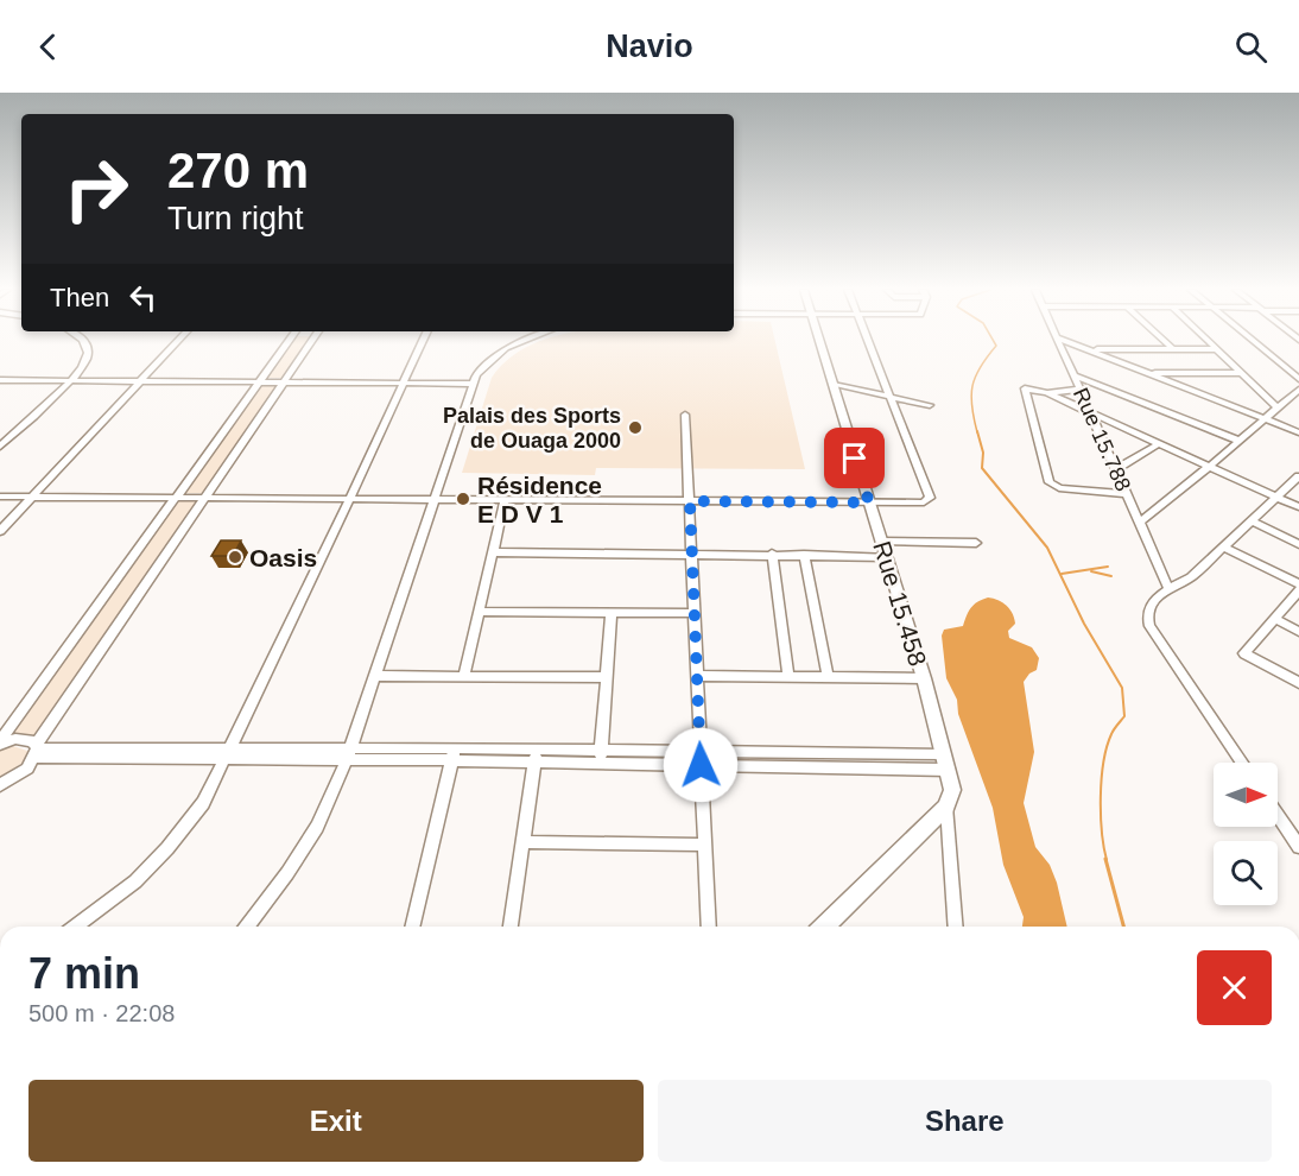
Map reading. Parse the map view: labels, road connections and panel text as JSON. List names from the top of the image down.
{
  "streets": {
    "main road": ["Rue 15.458"],
    "street": ["Rue 15.788"]
  },
  "places": ["Palais des Sports de Ouaga 2000", "Résidence E D V 1", "Oasis"],
  "north": "right",
  "page": {
    "header": "Navio",
    "turn": ["270 m", "Turn right"],
    "then": "Then",
    "heading": ["7 min", "500 m · 22:08"],
    "buttons": ["Exit", "Share"]
  }
}
